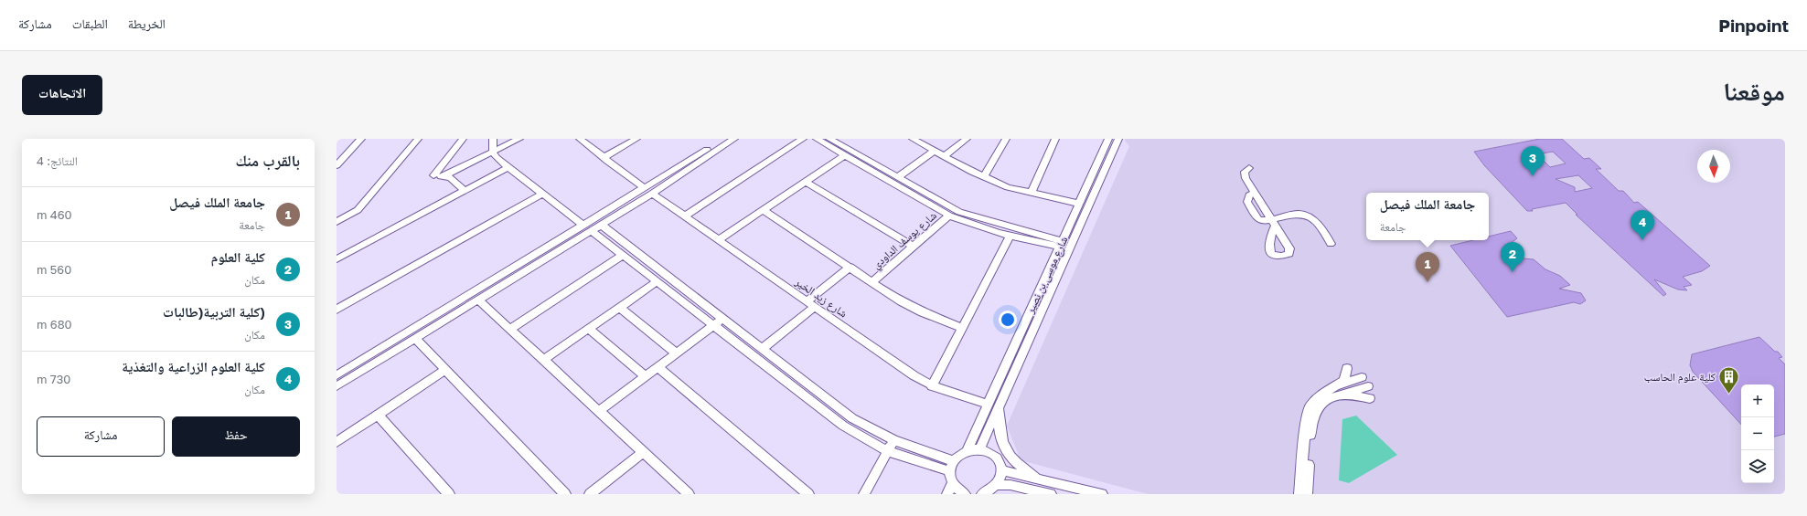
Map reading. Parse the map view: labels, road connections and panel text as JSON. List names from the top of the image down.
{
  "streets": {
    "street": ["شارع يوسف الداودي", "شارع موسى بن نصير", "شارع زيد الخير"]
  },
  "crossings": [
    ["شارع موسى بن نصير", "شارع زيد الخير"]
  ],
  "places": {
    "building": ["كلية علوم الحاسب"]
  },
  "north": "bottom",
  "page": {
    "header": "Pinpoint",
    "nav": ["الخريطة", "الطبقات", "مشاركة"],
    "title": "موقعنا",
    "buttons": [
      "الاتجاهات",
      ["حفظ", "مشاركة"]
    ],
    "heading": ["بالقرب منك", "النتائج: 4"],
    "pins": [
      "3",
      "4",
      "2",
      "1"
    ],
    "list": [
      {
        "mark": "1",
        "name": "جامعة الملك فيصل",
        "note": "جامعة",
        "value": "460 m"
      },
      {
        "mark": "2",
        "name": "كلية العلوم",
        "note": "مكان",
        "value": "560 m"
      },
      {
        "mark": "3",
        "name": "(كلية التربية(طالبات",
        "note": "مكان",
        "value": "680 m"
      },
      {
        "mark": "4",
        "name": "كلية العلوم الزراعية والتغذية",
        "note": "مكان",
        "value": "730 m"
      }
    ],
    "popup": ["جامعة الملك فيصل", "جامعة"],
    "map_buttons": ["+", "−"]
  }
}
